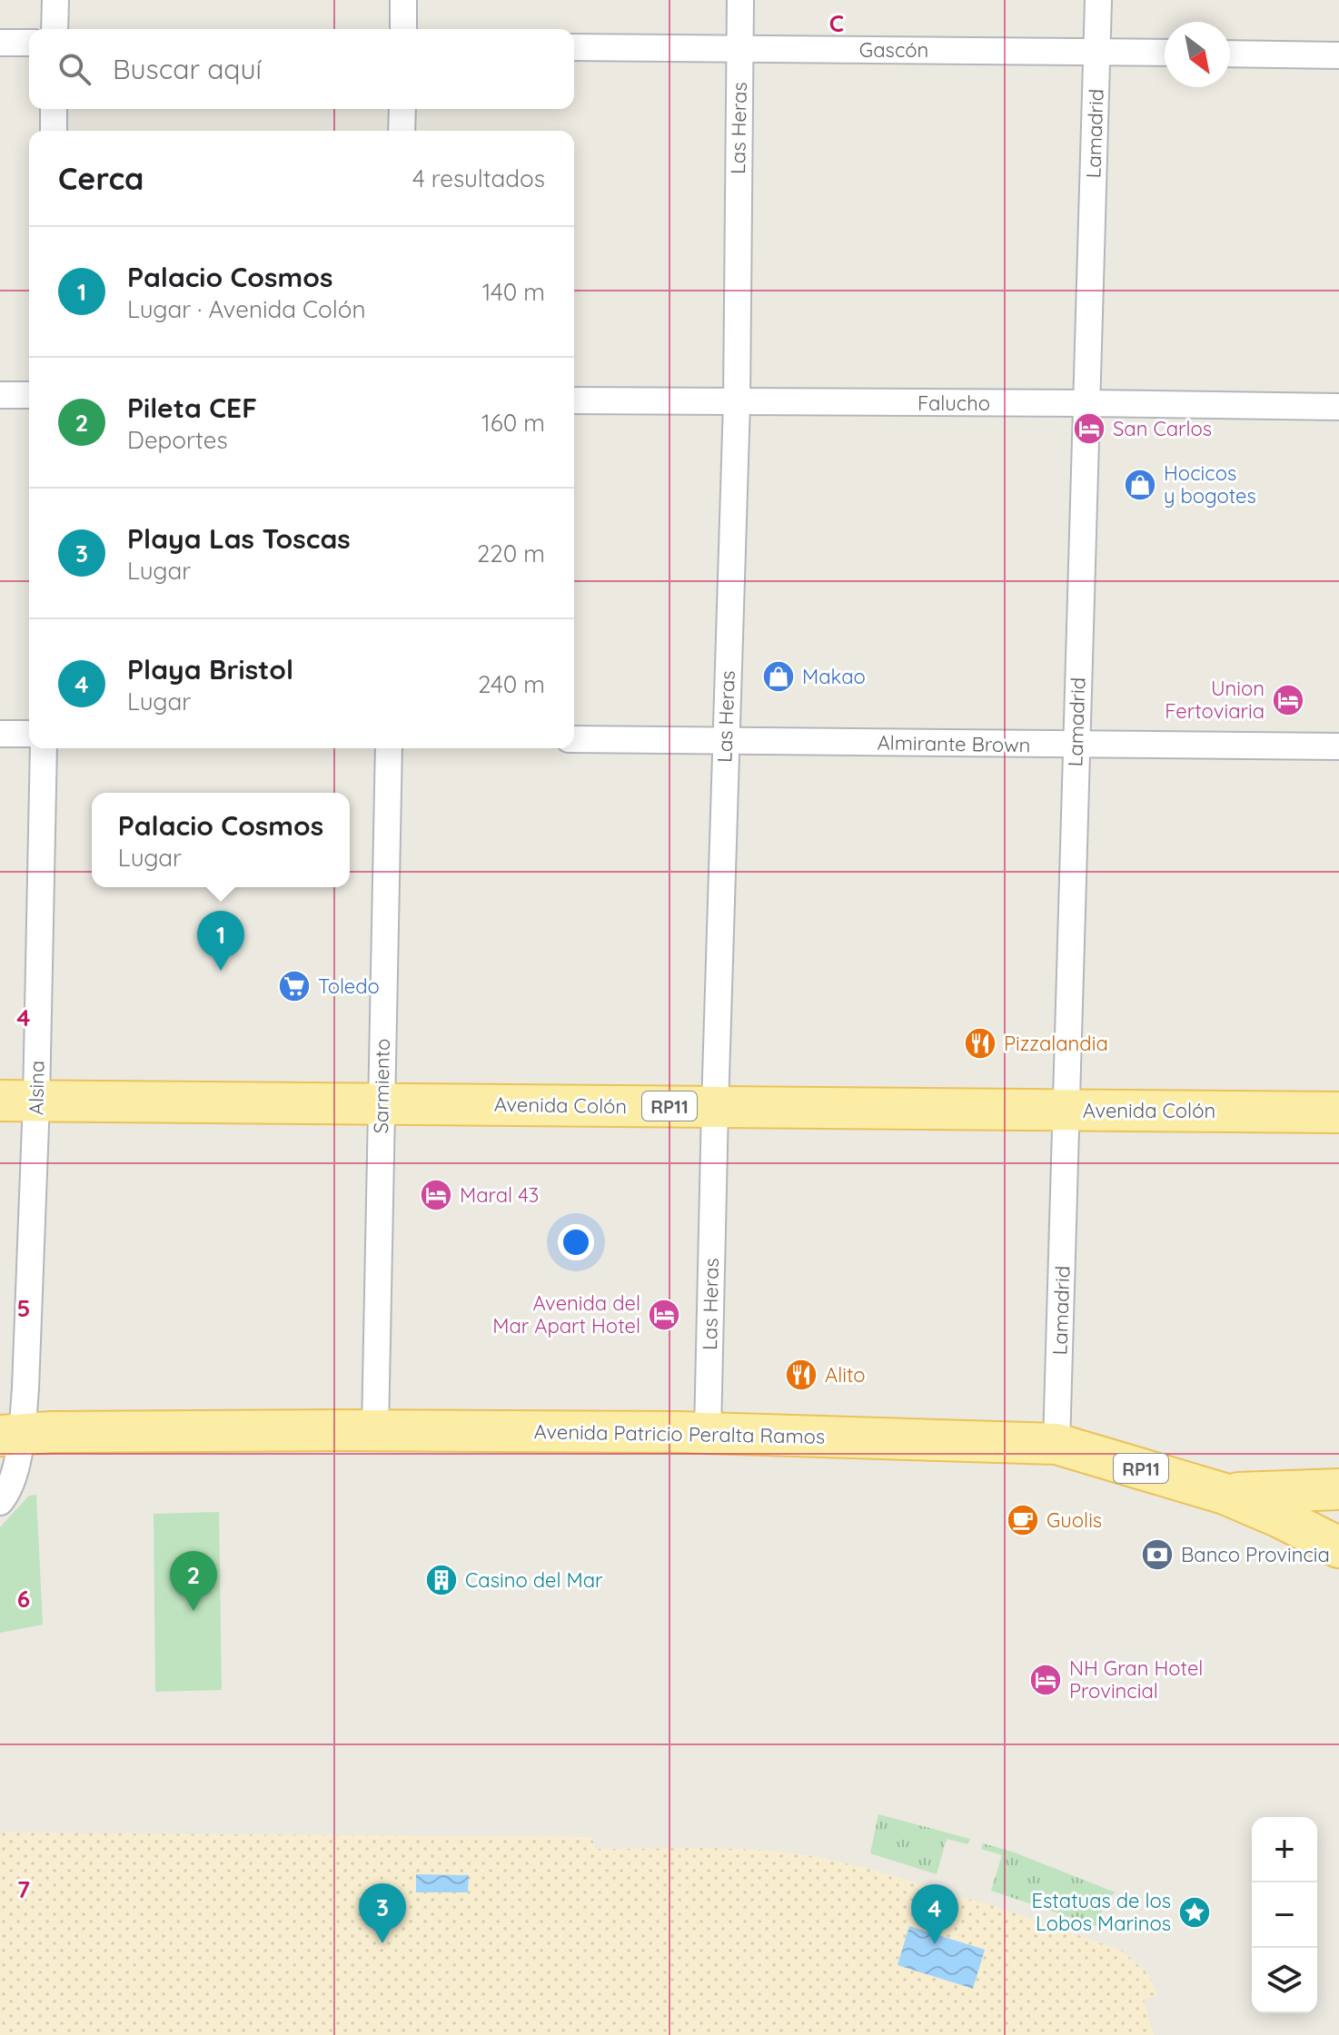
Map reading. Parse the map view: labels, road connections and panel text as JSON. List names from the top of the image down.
{
  "streets": {
    "main road": ["Avenida Colón", "RP11", "Avenida Patricio Peralta Ramos"],
    "street": [
      "Gascón",
      "Las Heras",
      "Lamadrid",
      "Falucho",
      "Almirante Brown",
      "Sarmiento",
      "Alsina"
    ]
  },
  "crossings": [
    ["Gascón", "Las Heras"],
    ["Gascón", "Lamadrid"],
    ["Las Heras", "Falucho"],
    ["Las Heras", "Almirante Brown"],
    ["Las Heras", "Avenida Colón"],
    ["Las Heras", "Avenida Patricio Peralta Ramos"],
    ["Lamadrid", "Falucho"],
    ["Lamadrid", "Almirante Brown"],
    ["Lamadrid", "Avenida Colón"],
    ["Lamadrid", "Avenida Patricio Peralta Ramos"],
    ["Sarmiento", "Avenida Colón"],
    ["Sarmiento", "Avenida Patricio Peralta Ramos"],
    ["Alsina", "Avenida Colón"],
    ["Alsina", "Avenida Patricio Peralta Ramos"],
    ["RP11", "Avenida Patricio Peralta Ramos"]
  ],
  "places": {
    "hotel": [
      "San Carlos",
      "Union Fertoviaria",
      "Maral 43",
      "Avenida del Mar Apart Hotel",
      "NH Gran Hotel Provincial"
    ],
    "shop": ["Hocicos y bogotes", "Makao"],
    "supermarket": ["Toledo"],
    "restaurant": ["Pizzalandia", "Alito"],
    "cafe": ["Guolis"],
    "bank": ["Banco Provincia"],
    "building": ["Casino del Mar"],
    "place": ["Estatuas de los Lobos Marinos"]
  },
  "north": "bottom right",
  "page": {
    "search": "Buscar aquí",
    "heading": ["Cerca", "4 resultados"],
    "list": [
      {
        "mark": "1",
        "name": "Palacio Cosmos",
        "note": "Lugar · Avenida Colón",
        "value": "140 m"
      },
      {
        "mark": "2",
        "name": "Pileta CEF",
        "note": "Deportes",
        "value": "160 m"
      },
      {
        "mark": "3",
        "name": "Playa Las Toscas",
        "note": "Lugar",
        "value": "220 m"
      },
      {
        "mark": "4",
        "name": "Playa Bristol",
        "note": "Lugar",
        "value": "240 m"
      }
    ],
    "popup": ["Palacio Cosmos", "Lugar"],
    "pins": [
      "1",
      "2",
      "3",
      "4"
    ],
    "map_buttons": ["+", "−"]
  },
  "grid": {
    "columns": ["C"],
    "rows": [
      "4",
      "5",
      "6",
      "7"
    ]
  }
}
